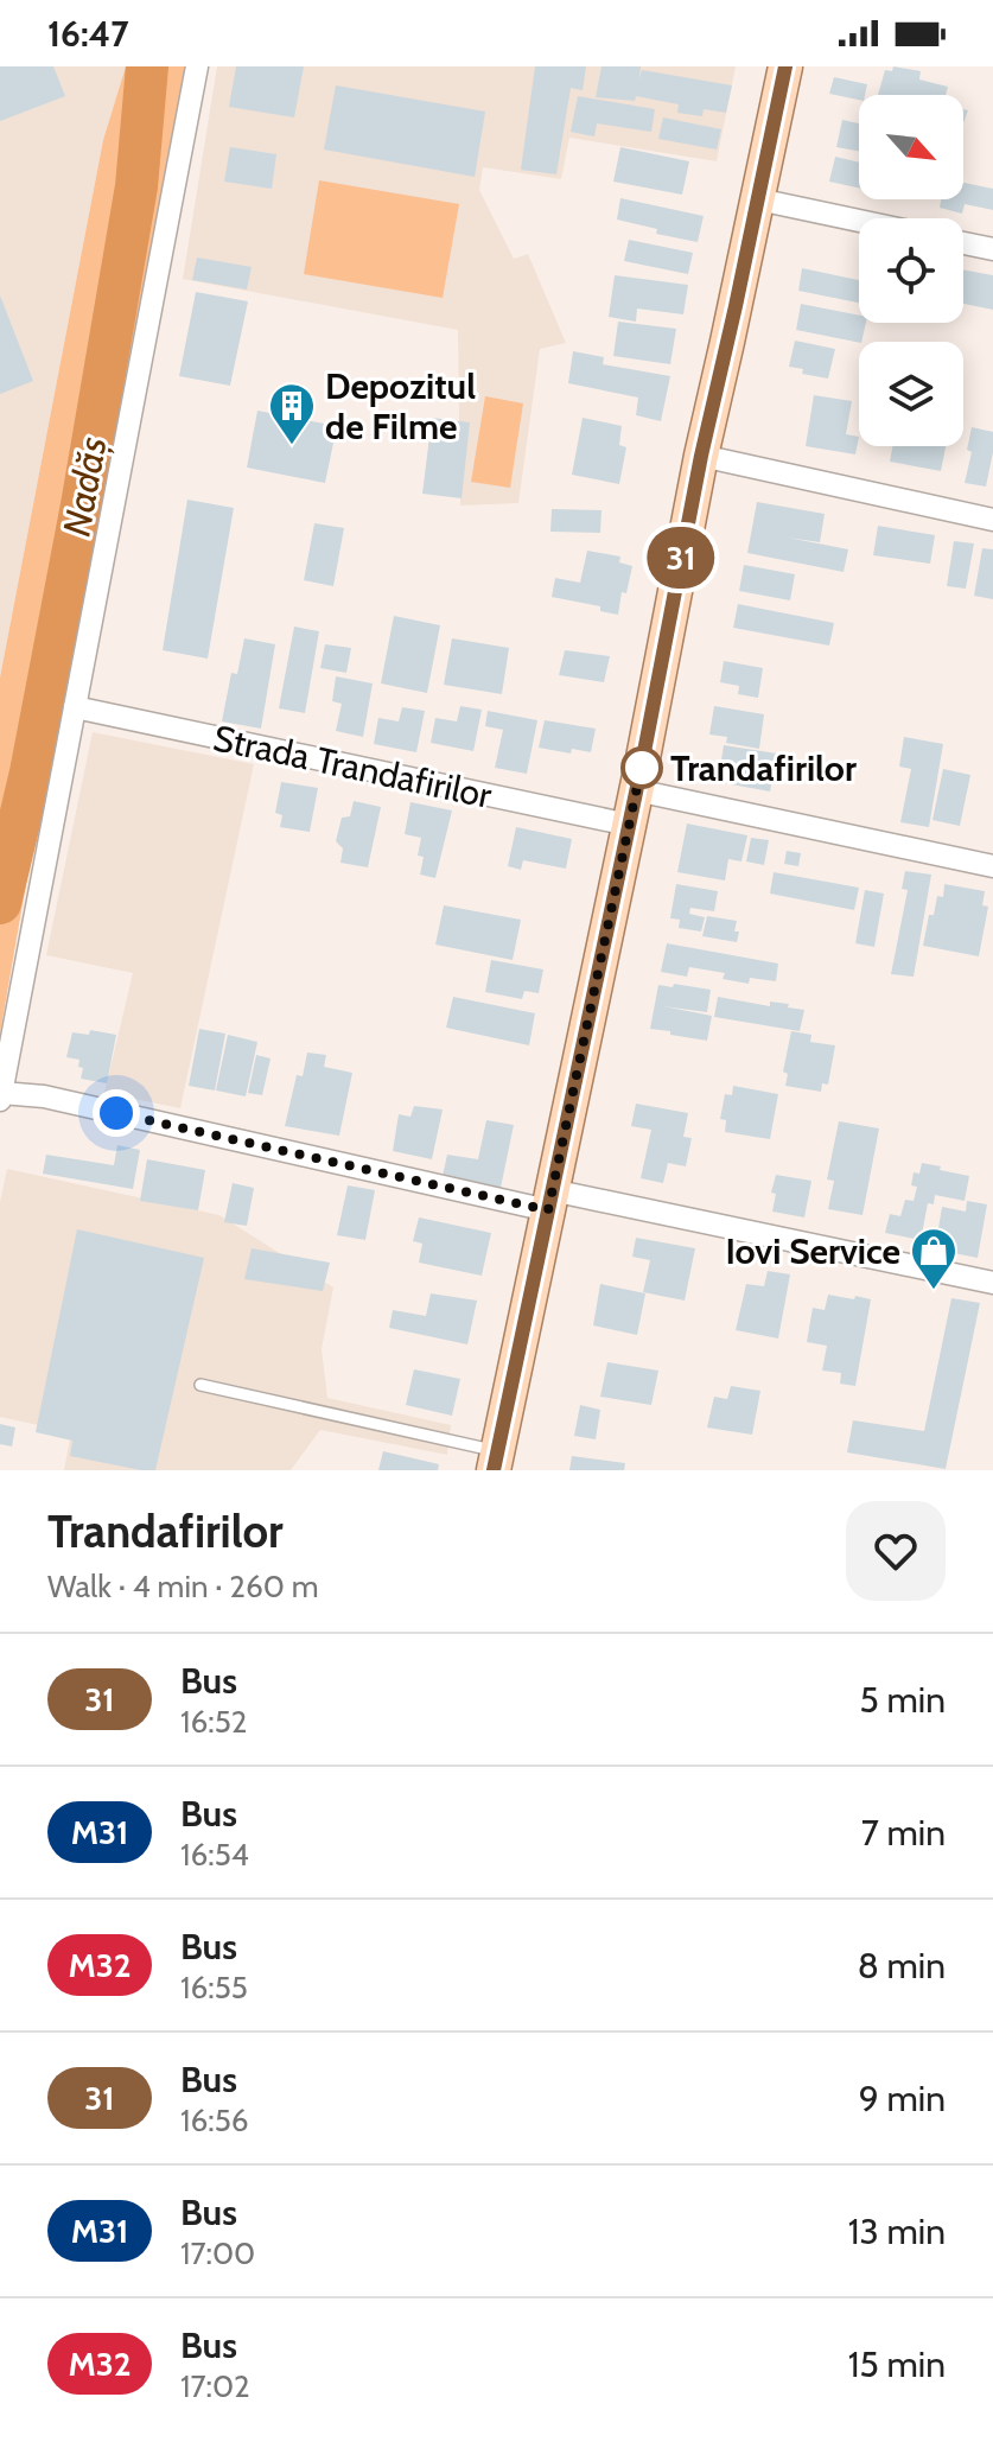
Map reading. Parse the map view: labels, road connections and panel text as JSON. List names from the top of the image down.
{
  "streets": {
    "street": ["Strada Trandafirilor"]
  },
  "water": ["Nadăș"],
  "places": {
    "building": ["Depozitul de Filme"],
    "other": ["Trandafirilor"],
    "shop": ["Iovi Service"]
  },
  "lines": ["bus line 31"],
  "north": "bottom right",
  "page": {
    "status": "16:47",
    "on_map": "31",
    "heading": ["Trandafirilor", "Walk · 4 min · 260 m"],
    "list": [
      {
        "mark": "31",
        "name": "Bus",
        "note": "16:52",
        "value": "5 min"
      },
      {
        "mark": "M31",
        "name": "Bus",
        "note": "16:54",
        "value": "7 min"
      },
      {
        "mark": "M32",
        "name": "Bus",
        "note": "16:55",
        "value": "8 min"
      },
      {
        "mark": "31",
        "name": "Bus",
        "note": "16:56",
        "value": "9 min"
      },
      {
        "mark": "M31",
        "name": "Bus",
        "note": "17:00",
        "value": "13 min"
      },
      {
        "mark": "M32",
        "name": "Bus",
        "note": "17:02",
        "value": "15 min"
      }
    ]
  }
}
